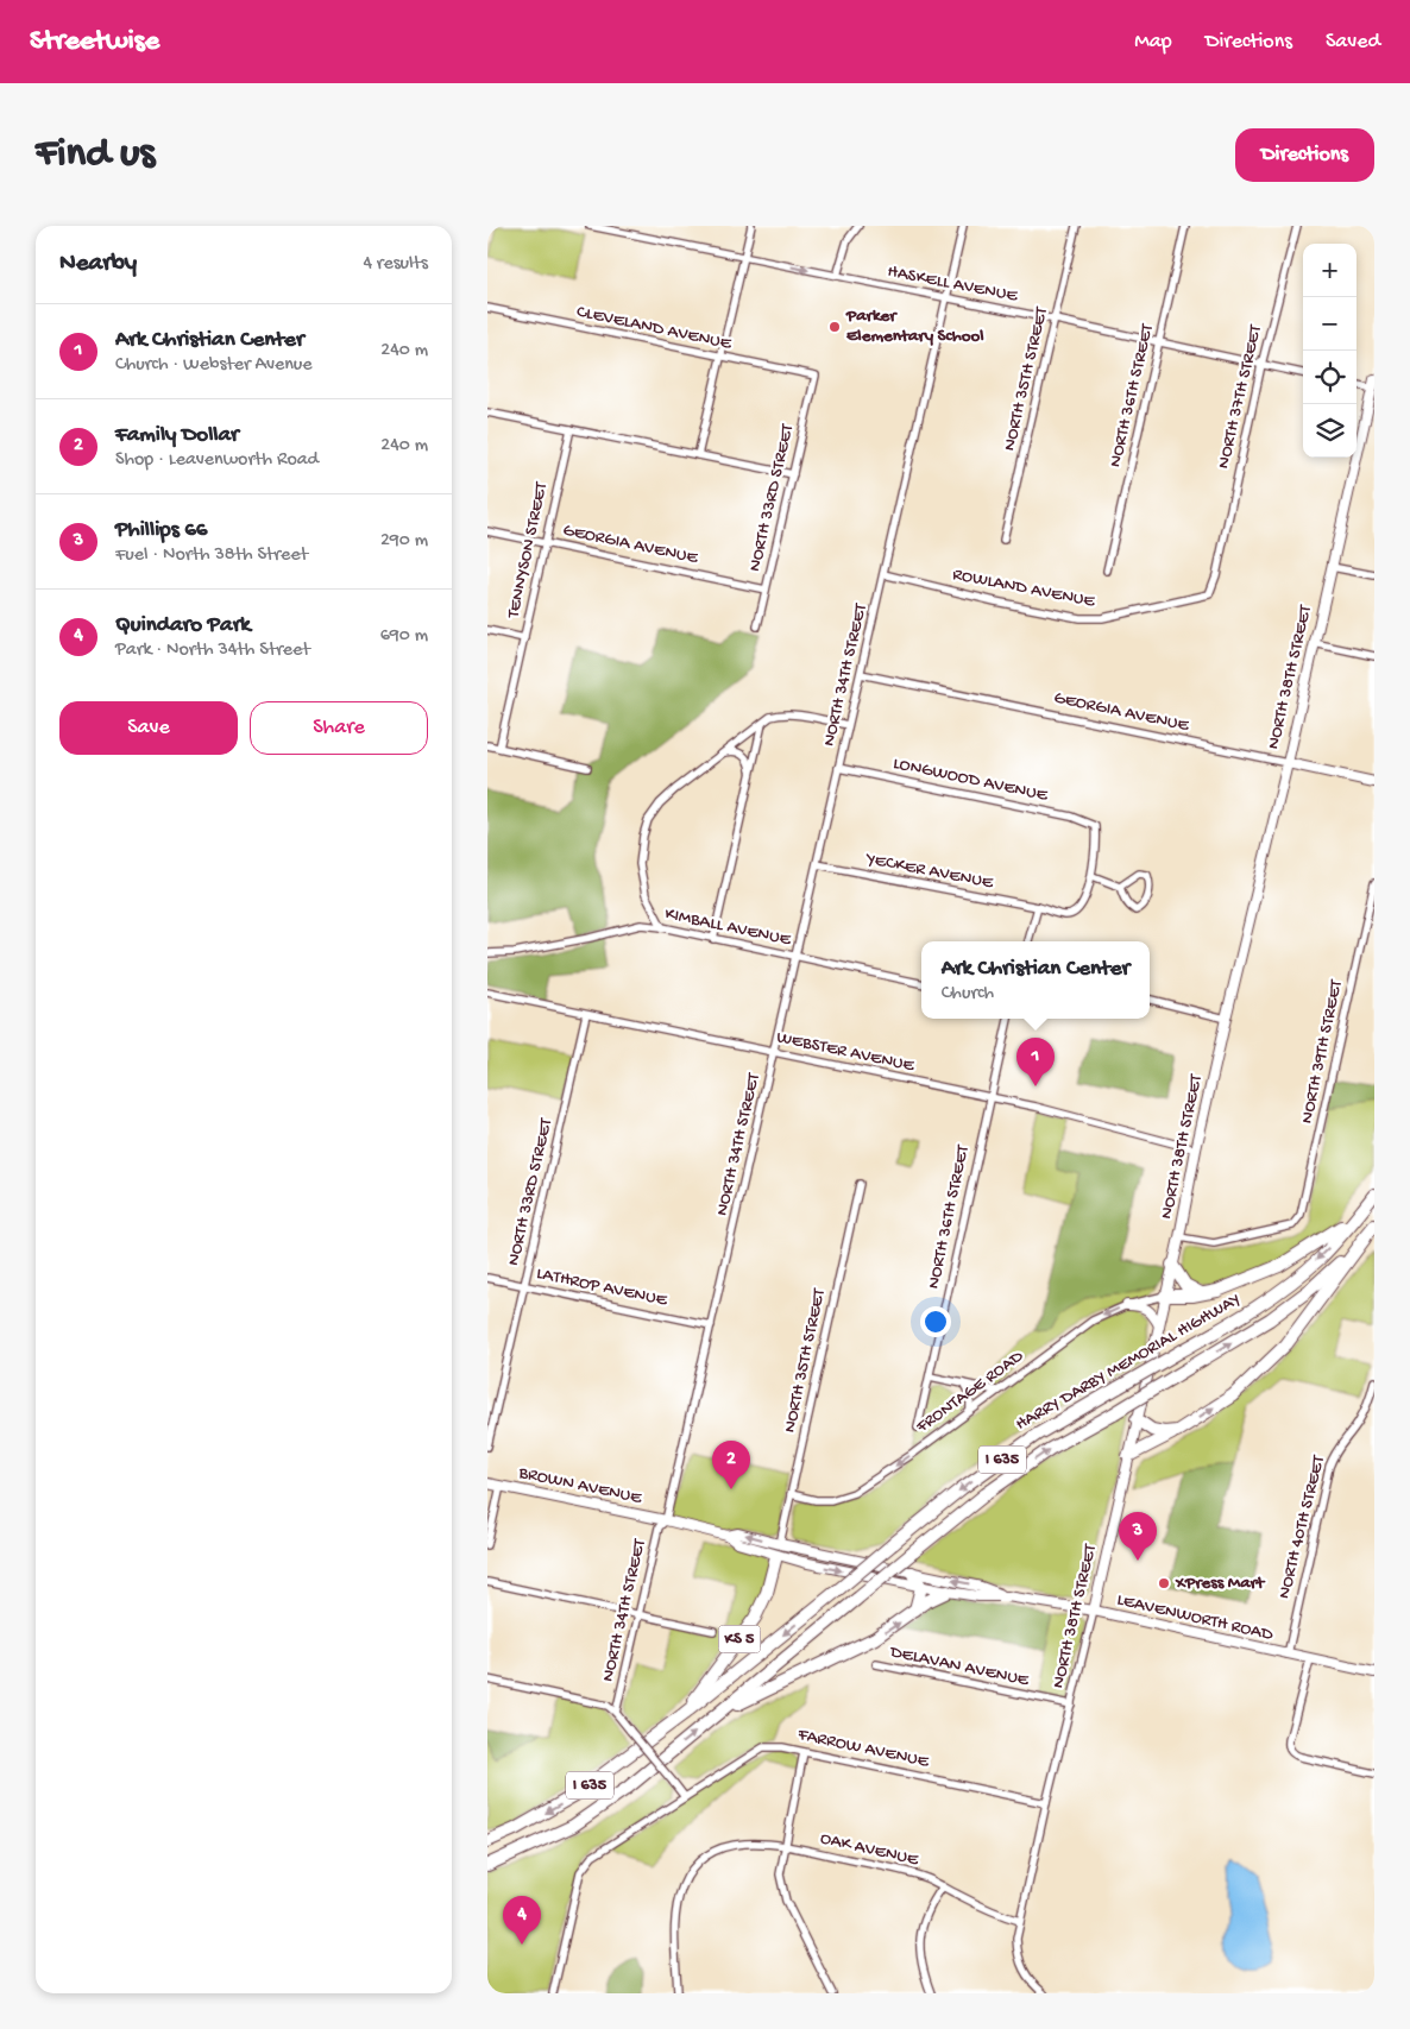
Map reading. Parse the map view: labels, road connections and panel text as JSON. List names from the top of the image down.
{
  "streets": {
    "highway": ["HARRY DARBY MEMORIAL HIGHWAY", "I 635", "KS 5"],
    "street": [
      "HASKELL AVENUE",
      "CLEVELAND AVENUE",
      "NORTH 35TH STREET",
      "NORTH 36TH STREET",
      "NORTH 37TH STREET",
      "NORTH 33RD STREET",
      "GEORGIA AVENUE",
      "TENNYSON STREET",
      "ROWLAND AVENUE",
      "NORTH 34TH STREET",
      "NORTH 38TH STREET",
      "LONGWOOD AVENUE",
      "YECKER AVENUE",
      "KIMBALL AVENUE",
      "WEBSTER AVENUE",
      "NORTH 39TH STREET",
      "LATHROP AVENUE",
      "FRONTAGE ROAD",
      "BROWN AVENUE",
      "NORTH 40TH STREET",
      "LEAVENWORTH ROAD",
      "DELAVAN AVENUE",
      "FARROW AVENUE",
      "OAK AVENUE"
    ]
  },
  "crossings": [
    ["HASKELL AVENUE", "NORTH 35TH STREET"],
    ["HASKELL AVENUE", "NORTH 36TH STREET"],
    ["HASKELL AVENUE", "NORTH 37TH STREET"],
    ["HASKELL AVENUE", "NORTH 34TH STREET"],
    ["CLEVELAND AVENUE", "NORTH 33RD STREET"],
    ["NORTH 35TH STREET", "FRONTAGE ROAD"],
    ["NORTH 35TH STREET", "LEAVENWORTH ROAD"],
    ["NORTH 35TH STREET", "KS 5"],
    ["NORTH 36TH STREET", "WEBSTER AVENUE"],
    ["NORTH 37TH STREET", "ROWLAND AVENUE"],
    ["NORTH 33RD STREET", "GEORGIA AVENUE"],
    ["NORTH 33RD STREET", "WEBSTER AVENUE"],
    ["NORTH 33RD STREET", "LATHROP AVENUE"],
    ["GEORGIA AVENUE", "TENNYSON STREET"],
    ["GEORGIA AVENUE", "NORTH 34TH STREET"],
    ["GEORGIA AVENUE", "NORTH 38TH STREET"],
    ["ROWLAND AVENUE", "NORTH 34TH STREET"],
    ["NORTH 34TH STREET", "LONGWOOD AVENUE"],
    ["NORTH 34TH STREET", "YECKER AVENUE"],
    ["NORTH 34TH STREET", "KIMBALL AVENUE"],
    ["NORTH 34TH STREET", "WEBSTER AVENUE"],
    ["NORTH 34TH STREET", "LATHROP AVENUE"],
    ["NORTH 34TH STREET", "BROWN AVENUE"],
    ["NORTH 34TH STREET", "LEAVENWORTH ROAD"],
    ["NORTH 38TH STREET", "WEBSTER AVENUE"],
    ["NORTH 38TH STREET", "NORTH 39TH STREET"],
    ["NORTH 38TH STREET", "FRONTAGE ROAD"],
    ["NORTH 38TH STREET", "LEAVENWORTH ROAD"],
    ["NORTH 38TH STREET", "DELAVAN AVENUE"],
    ["NORTH 38TH STREET", "FARROW AVENUE"],
    ["NORTH 38TH STREET", "OAK AVENUE"],
    ["HARRY DARBY MEMORIAL HIGHWAY", "KS 5"],
    ["BROWN AVENUE", "LEAVENWORTH ROAD"],
    ["NORTH 40TH STREET", "LEAVENWORTH ROAD"],
    ["LEAVENWORTH ROAD", "KS 5"]
  ],
  "one_way": ["FRONTAGE ROAD"],
  "places": ["Parker Elementary School", "XPress Mart"],
  "page": {
    "header": "Streetwise",
    "nav": ["Map", "Directions", "Saved"],
    "buttons": [
      "Directions",
      ["Save", "Share"]
    ],
    "title": "Find us",
    "heading": ["Nearby", "4 results"],
    "map_buttons": ["+", "−"],
    "list": [
      {
        "mark": "1",
        "name": "Ark Christian Center",
        "note": "Church · Webster Avenue",
        "value": "240 m"
      },
      {
        "mark": "2",
        "name": "Family Dollar",
        "note": "Shop · Leavenworth Road",
        "value": "240 m"
      },
      {
        "mark": "3",
        "name": "Phillips 66",
        "note": "Fuel · North 38th Street",
        "value": "290 m"
      },
      {
        "mark": "4",
        "name": "Quindaro Park",
        "note": "Park · North 34th Street",
        "value": "690 m"
      }
    ],
    "popup": ["Ark Christian Center", "Church"],
    "pins": [
      "1",
      "2",
      "3",
      "4"
    ]
  }
}
